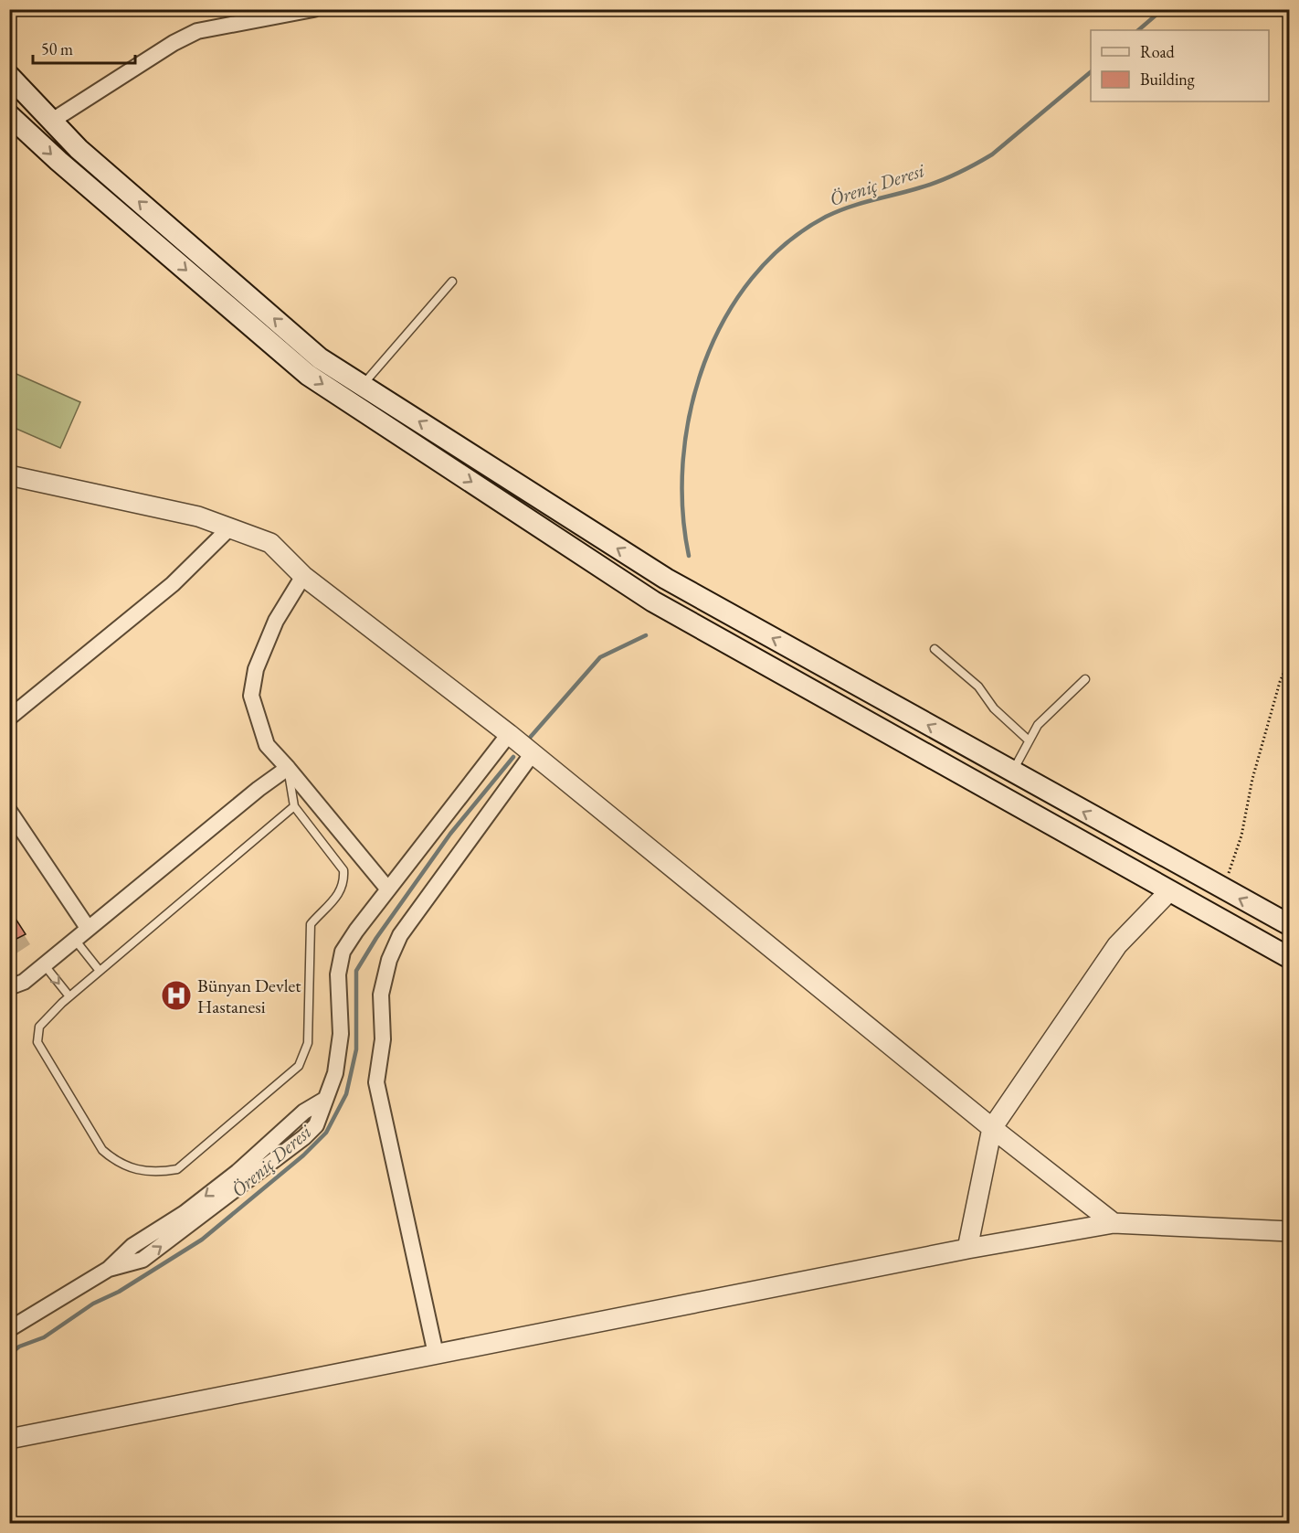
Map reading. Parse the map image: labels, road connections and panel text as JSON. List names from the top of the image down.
{
  "water": ["Öreniç Deresi"],
  "places": {
    "hospital": ["Bünyan Devlet Hastanesi"]
  },
  "legend": ["Road", "Building"],
  "scale_bar": "50 m"
}
